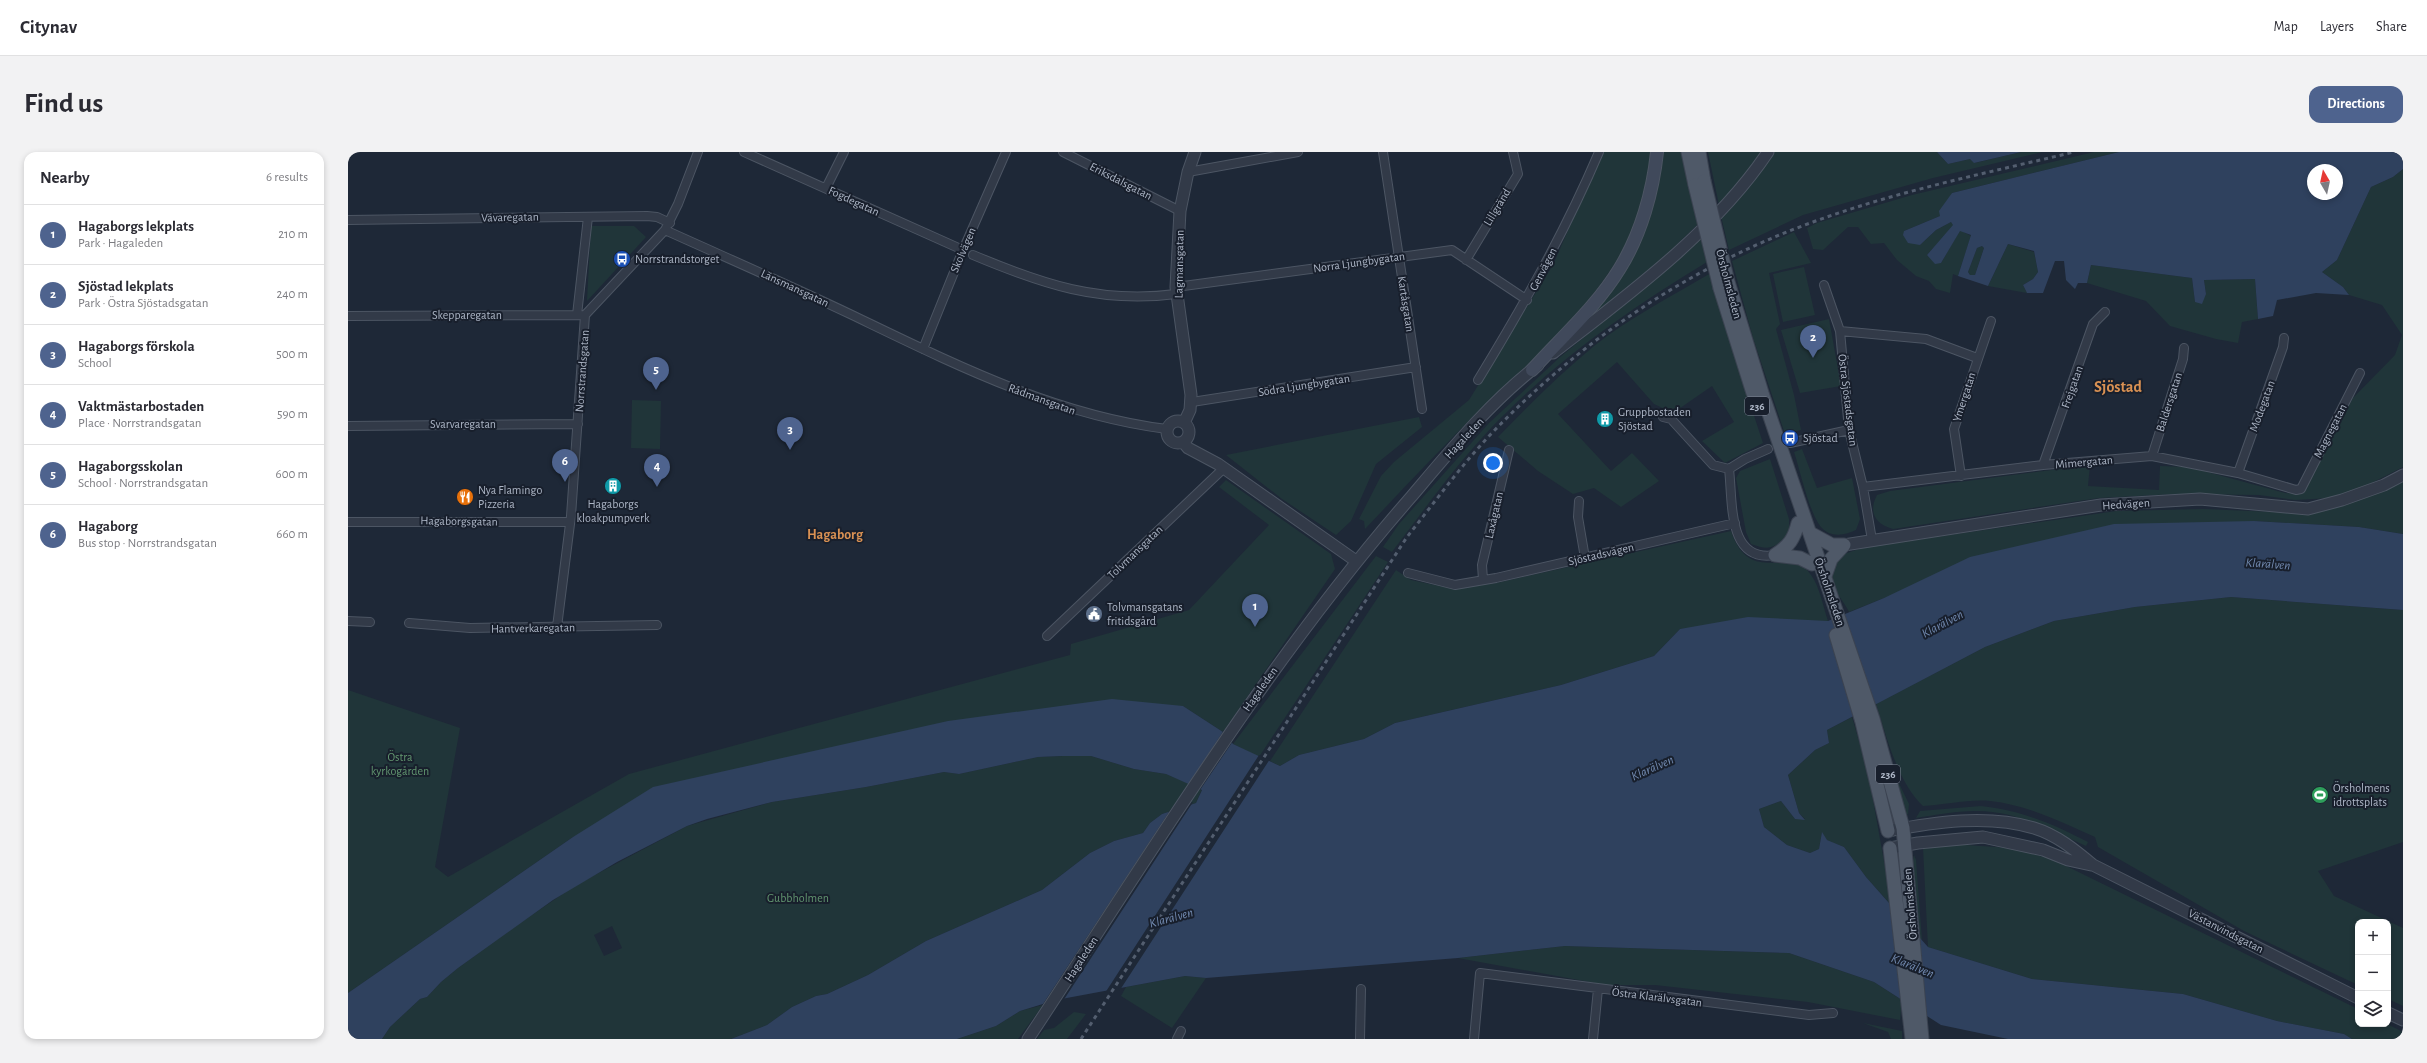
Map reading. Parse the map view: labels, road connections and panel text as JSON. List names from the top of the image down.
{
  "streets": {
    "main road": ["Örsholmsleden", "236"],
    "street": [
      "Eriksdalsgatan",
      "Fogdegatan",
      "Lillgränd",
      "Vävaregatan",
      "Skolvägen",
      "Norra Ljungbygatan",
      "Lagmansgatan",
      "Genvägen",
      "Länsmansgatan",
      "Kartåsgatan",
      "Skepparegatan",
      "Norrstrandsgatan",
      "Södra Ljungbygatan",
      "Frejgatan",
      "Ymergatan",
      "Rådmansgatan",
      "Östra Sjöstadsgatan",
      "Baldersgatan",
      "Modegatan",
      "Svarvaregatan",
      "Magnegatan",
      "Hagaleden",
      "Mimergatan",
      "Hedvägen",
      "Laxågatan",
      "Hagaborgsgatan",
      "Tolvmansgatan",
      "Sjöstadsvägen",
      "Hantverkaregatan",
      "Västanvindsgatan",
      "Östra Klarälvsgatan"
    ]
  },
  "crossings": [
    ["Eriksdalsgatan", "Lagmansgatan"],
    ["Fogdegatan", "Skolvägen"],
    ["Lillgränd", "Norra Ljungbygatan"],
    ["Vävaregatan", "Norrstrandsgatan"],
    ["Skolvägen", "Länsmansgatan"],
    ["Skolvägen", "Rådmansgatan"],
    ["Norra Ljungbygatan", "Lagmansgatan"],
    ["Norra Ljungbygatan", "Genvägen"],
    ["Norra Ljungbygatan", "Kartåsgatan"],
    ["Lagmansgatan", "Södra Ljungbygatan"],
    ["Lagmansgatan", "Rådmansgatan"],
    ["Örsholmsleden", "Västanvindsgatan"],
    ["Länsmansgatan", "Norrstrandsgatan"],
    ["Länsmansgatan", "Rådmansgatan"],
    ["Kartåsgatan", "Södra Ljungbygatan"],
    ["Skepparegatan", "Norrstrandsgatan"],
    ["Norrstrandsgatan", "Svarvaregatan"],
    ["Norrstrandsgatan", "Hagaborgsgatan"],
    ["Norrstrandsgatan", "Hantverkaregatan"],
    ["Frejgatan", "Mimergatan"],
    ["Ymergatan", "Mimergatan"],
    ["Östra Sjöstadsgatan", "Mimergatan"],
    ["Östra Sjöstadsgatan", "Hedvägen"],
    ["Baldersgatan", "Mimergatan"],
    ["Modegatan", "Mimergatan"],
    ["Magnegatan", "Mimergatan"],
    ["Laxågatan", "Sjöstadsvägen"]
  ],
  "districts": ["Sjöstad", "Hagaborg"],
  "water": ["Klarälven"],
  "parks": ["Östra kyrkogården", "Gubbholmen"],
  "places": {
    "bus stop": ["Norrstrandstorget", "Sjöstad"],
    "building": ["Gruppbostaden Sjöstad", "Hagaborgs kloakpumpverk"],
    "restaurant": ["Nya Flamingo Pizzeria"],
    "public building": ["Tolvmansgatans fritidsgård"],
    "sports": ["Örsholmens idrottsplats"]
  },
  "north": "top",
  "page": {
    "header": "Citynav",
    "nav": ["Map", "Layers", "Share"],
    "buttons": "Directions",
    "title": "Find us",
    "heading": ["Nearby", "6 results"],
    "list": [
      {
        "mark": "1",
        "name": "Hagaborgs lekplats",
        "note": "Park · Hagaleden",
        "value": "210 m"
      },
      {
        "mark": "2",
        "name": "Sjöstad lekplats",
        "note": "Park · Östra Sjöstadsgatan",
        "value": "240 m"
      },
      {
        "mark": "3",
        "name": "Hagaborgs förskola",
        "note": "School",
        "value": "500 m"
      },
      {
        "mark": "4",
        "name": "Vaktmästarbostaden",
        "note": "Place · Norrstrandsgatan",
        "value": "590 m"
      },
      {
        "mark": "5",
        "name": "Hagaborgsskolan",
        "note": "School · Norrstrandsgatan",
        "value": "600 m"
      },
      {
        "mark": "6",
        "name": "Hagaborg",
        "note": "Bus stop · Norrstrandsgatan",
        "value": "660 m"
      }
    ],
    "pins": [
      "2",
      "5",
      "3",
      "6",
      "4",
      "1"
    ],
    "map_buttons": ["+", "−"]
  }
}
